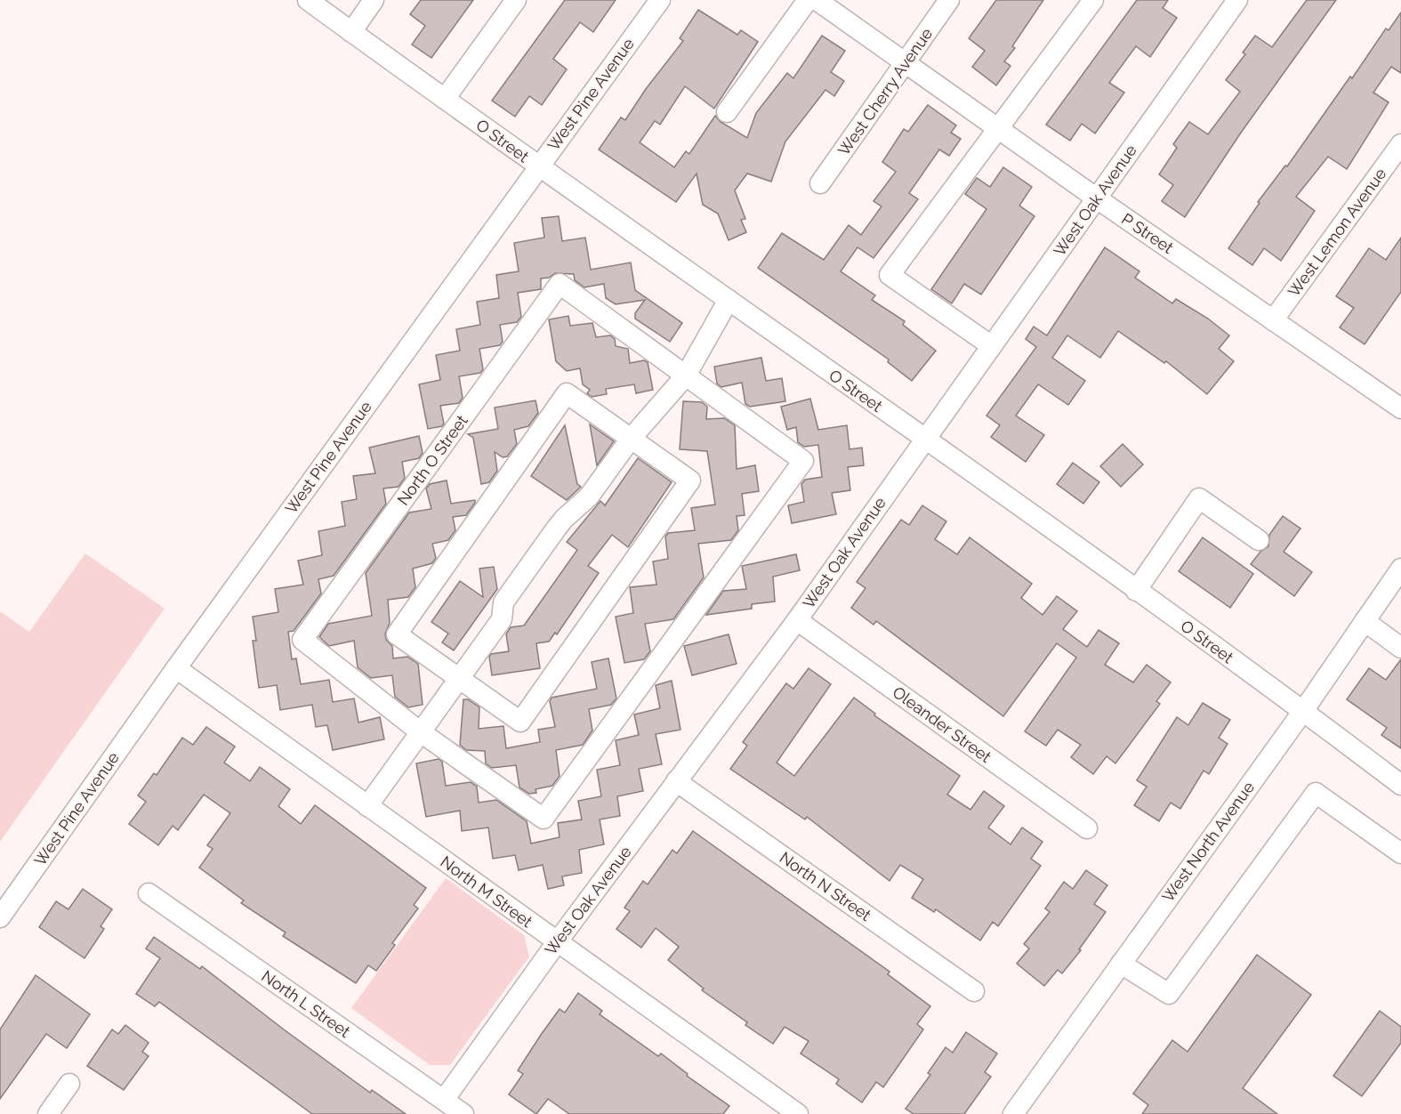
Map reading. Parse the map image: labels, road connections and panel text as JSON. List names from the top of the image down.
{
  "streets": {
    "street": [
      "West Cherry Avenue",
      "West Pine Avenue",
      "O Street",
      "West Oak Avenue",
      "West Lemon Avenue",
      "P Street",
      "North O Street",
      "Oleander Street",
      "West North Avenue",
      "North N Street",
      "North M Street",
      "North L Street"
    ]
  },
  "crossings": [
    ["West Cherry Avenue", "P Street"],
    ["West Pine Avenue", "O Street"],
    ["West Pine Avenue", "North M Street"],
    ["O Street", "West Oak Avenue"],
    ["O Street", "West North Avenue"],
    ["West Oak Avenue", "P Street"],
    ["West Oak Avenue", "Oleander Street"],
    ["West Oak Avenue", "North N Street"],
    ["West Oak Avenue", "North M Street"],
    ["West Oak Avenue", "North L Street"],
    ["West Lemon Avenue", "P Street"]
  ]
}
